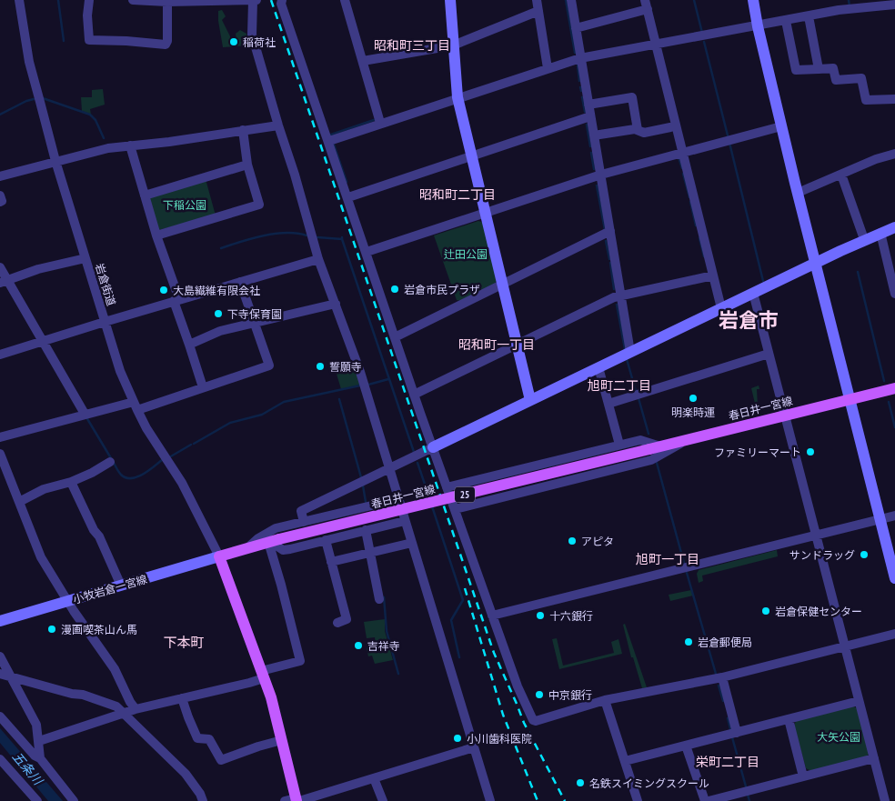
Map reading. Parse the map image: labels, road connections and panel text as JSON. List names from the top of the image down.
{
  "streets": {
    "main road": ["春日井一宮線", "25"],
    "street": ["岩倉街道", "小牧岩倉一宮線"]
  },
  "crossings": [
    ["岩倉街道", "春日井一宮線"],
    ["岩倉街道", "小牧岩倉一宮線"],
    ["春日井一宮線", "小牧岩倉一宮線"]
  ],
  "districts": [
    "昭和町三丁目",
    "昭和町二丁目",
    "岩倉市",
    "昭和町一丁目",
    "旭町二丁目",
    "旭町一丁目",
    "下本町",
    "栄町二丁目"
  ],
  "water": ["五条川"],
  "parks": ["下稲公園", "辻田公園", "大矢公園"],
  "places": [
    "稲荷社",
    "岩倉市民プラザ",
    "大島繊維有限会社",
    "下寺保育園",
    "誓願寺",
    "明楽時運",
    "ファミリーマート",
    "アピタ",
    "サンドラッグ",
    "岩倉保健センター",
    "十六銀行",
    "漫画喫茶山ん馬",
    "岩倉郵便局",
    "吉祥寺",
    "中京銀行",
    "小川歯科医院",
    "名鉄スイミングスクール"
  ]
}
